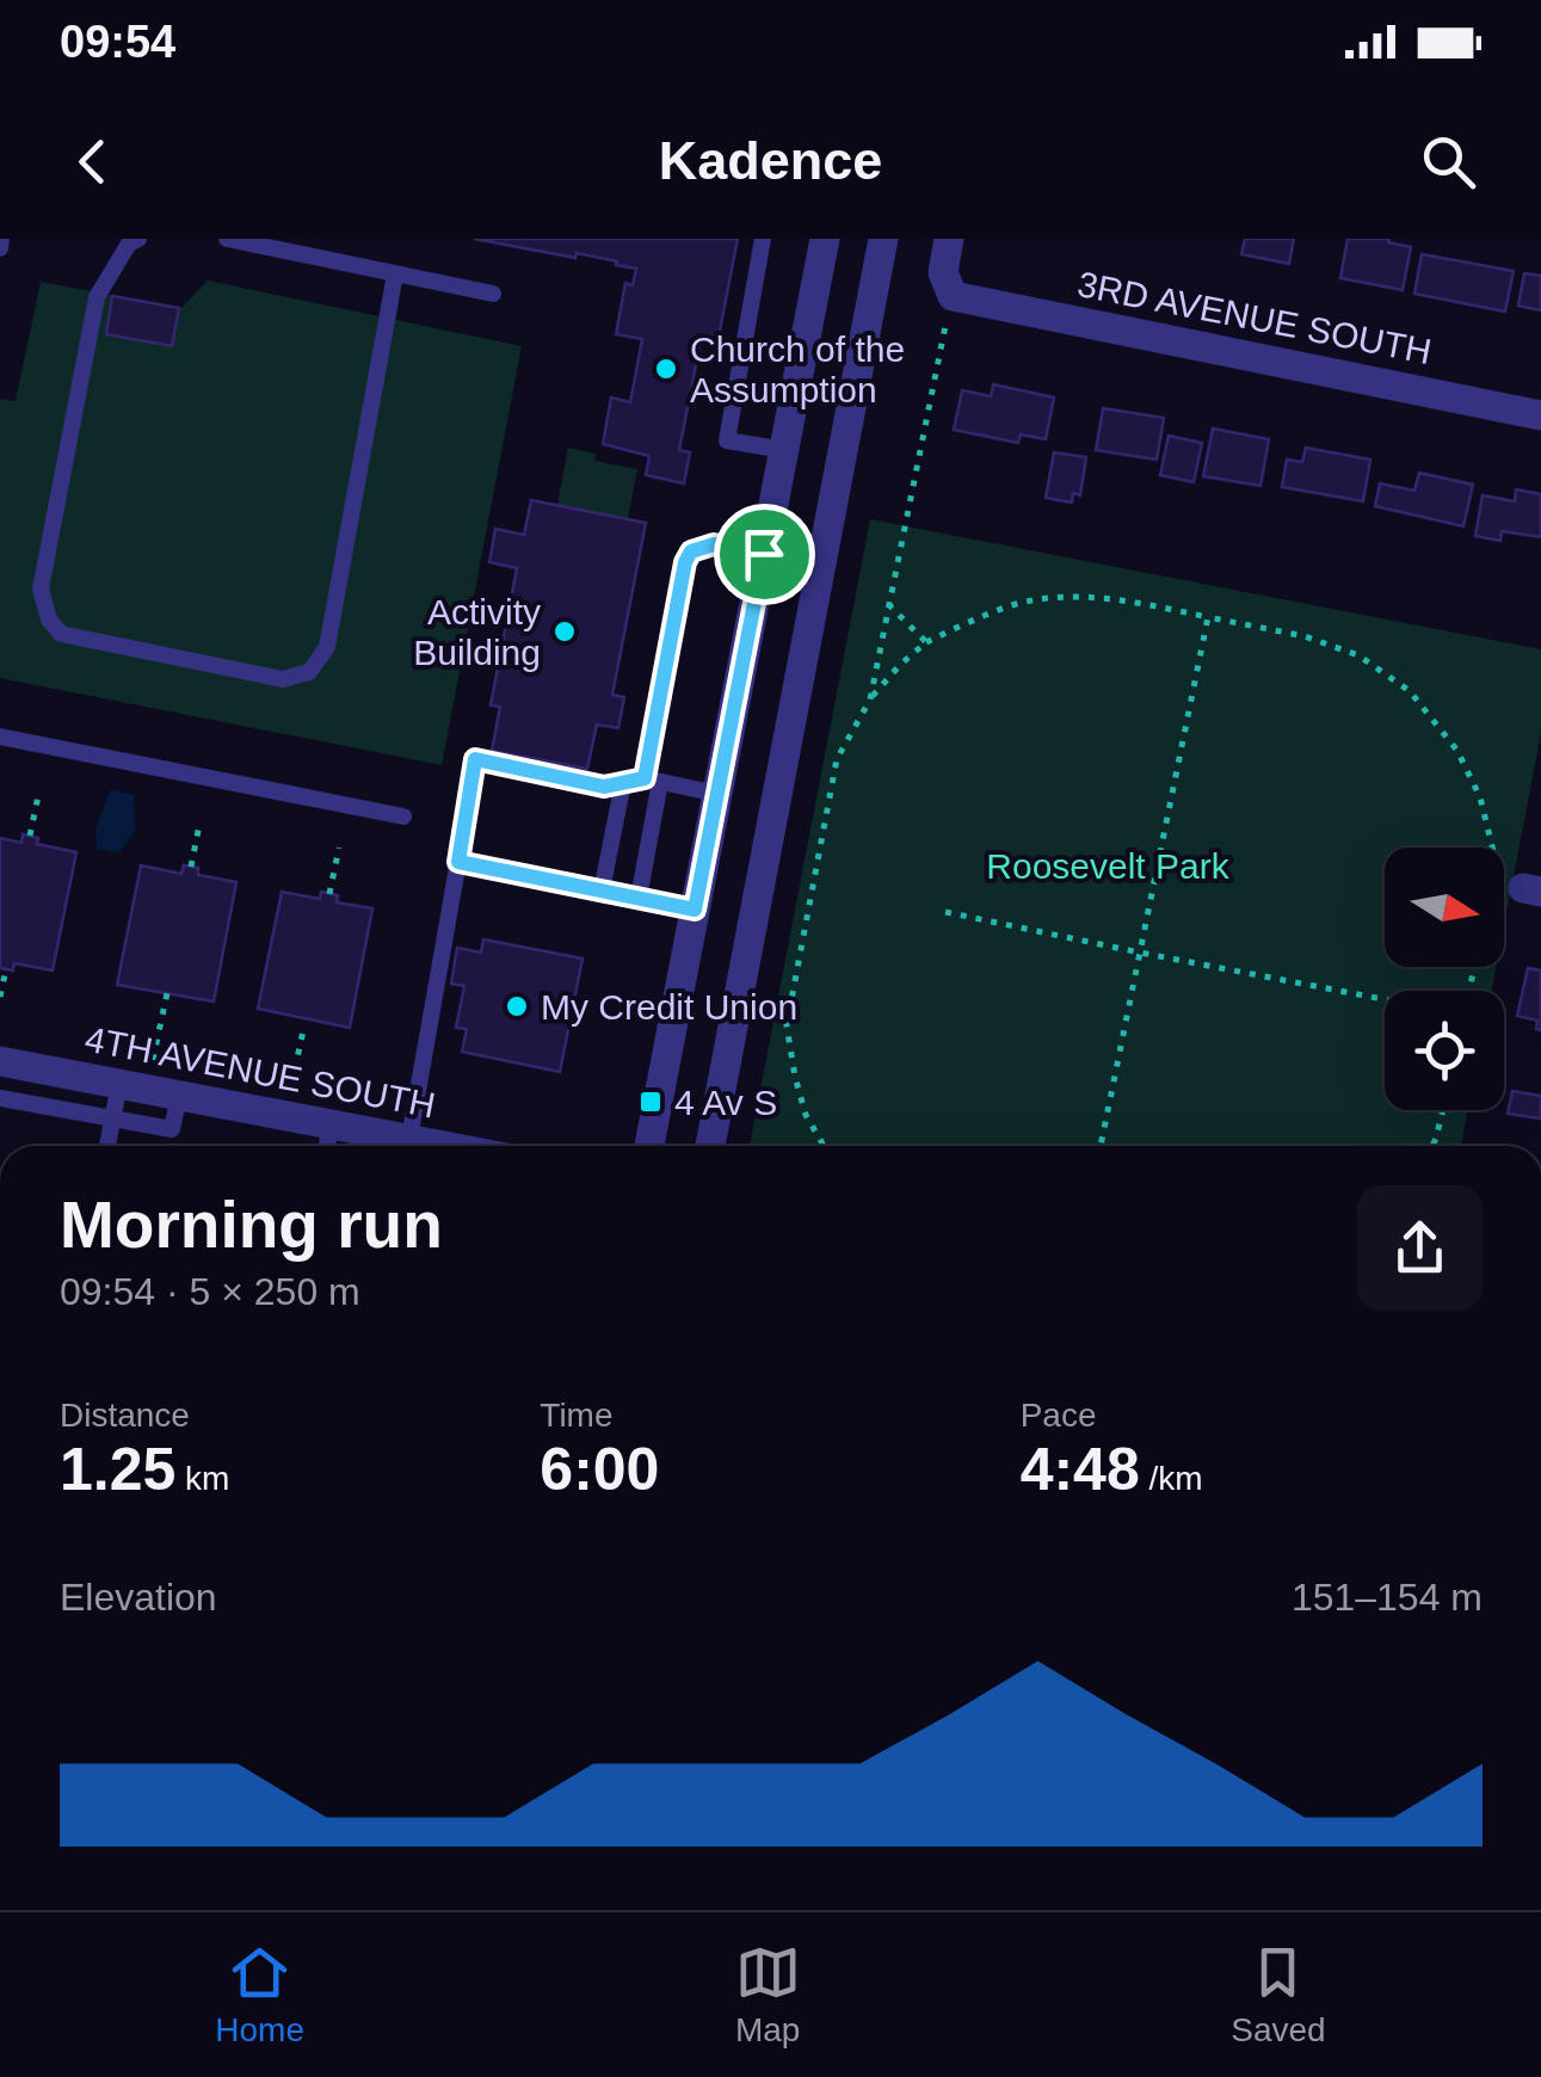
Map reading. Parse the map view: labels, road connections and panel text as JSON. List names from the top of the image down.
{
  "streets": {
    "street": ["3RD AVENUE SOUTH", "4TH AVENUE SOUTH"]
  },
  "parks": ["Roosevelt Park"],
  "places": {
    "other": ["Church of the Assumption", "Activity Building", "My Credit Union"],
    "transit": ["4 Av S"]
  },
  "north": "right",
  "page": {
    "status": "09:54",
    "header": "Kadence",
    "heading": ["Morning run", "09:54 · 5 × 250 m"],
    "stats": [
      ["Distance", "1.25 km"],
      ["Time", "6:00"],
      ["Pace", "4:48 /km"]
    ],
    "chart": ["Elevation", "151–154 m"],
    "tabs": ["Home", "Map", "Saved"]
  }
}
